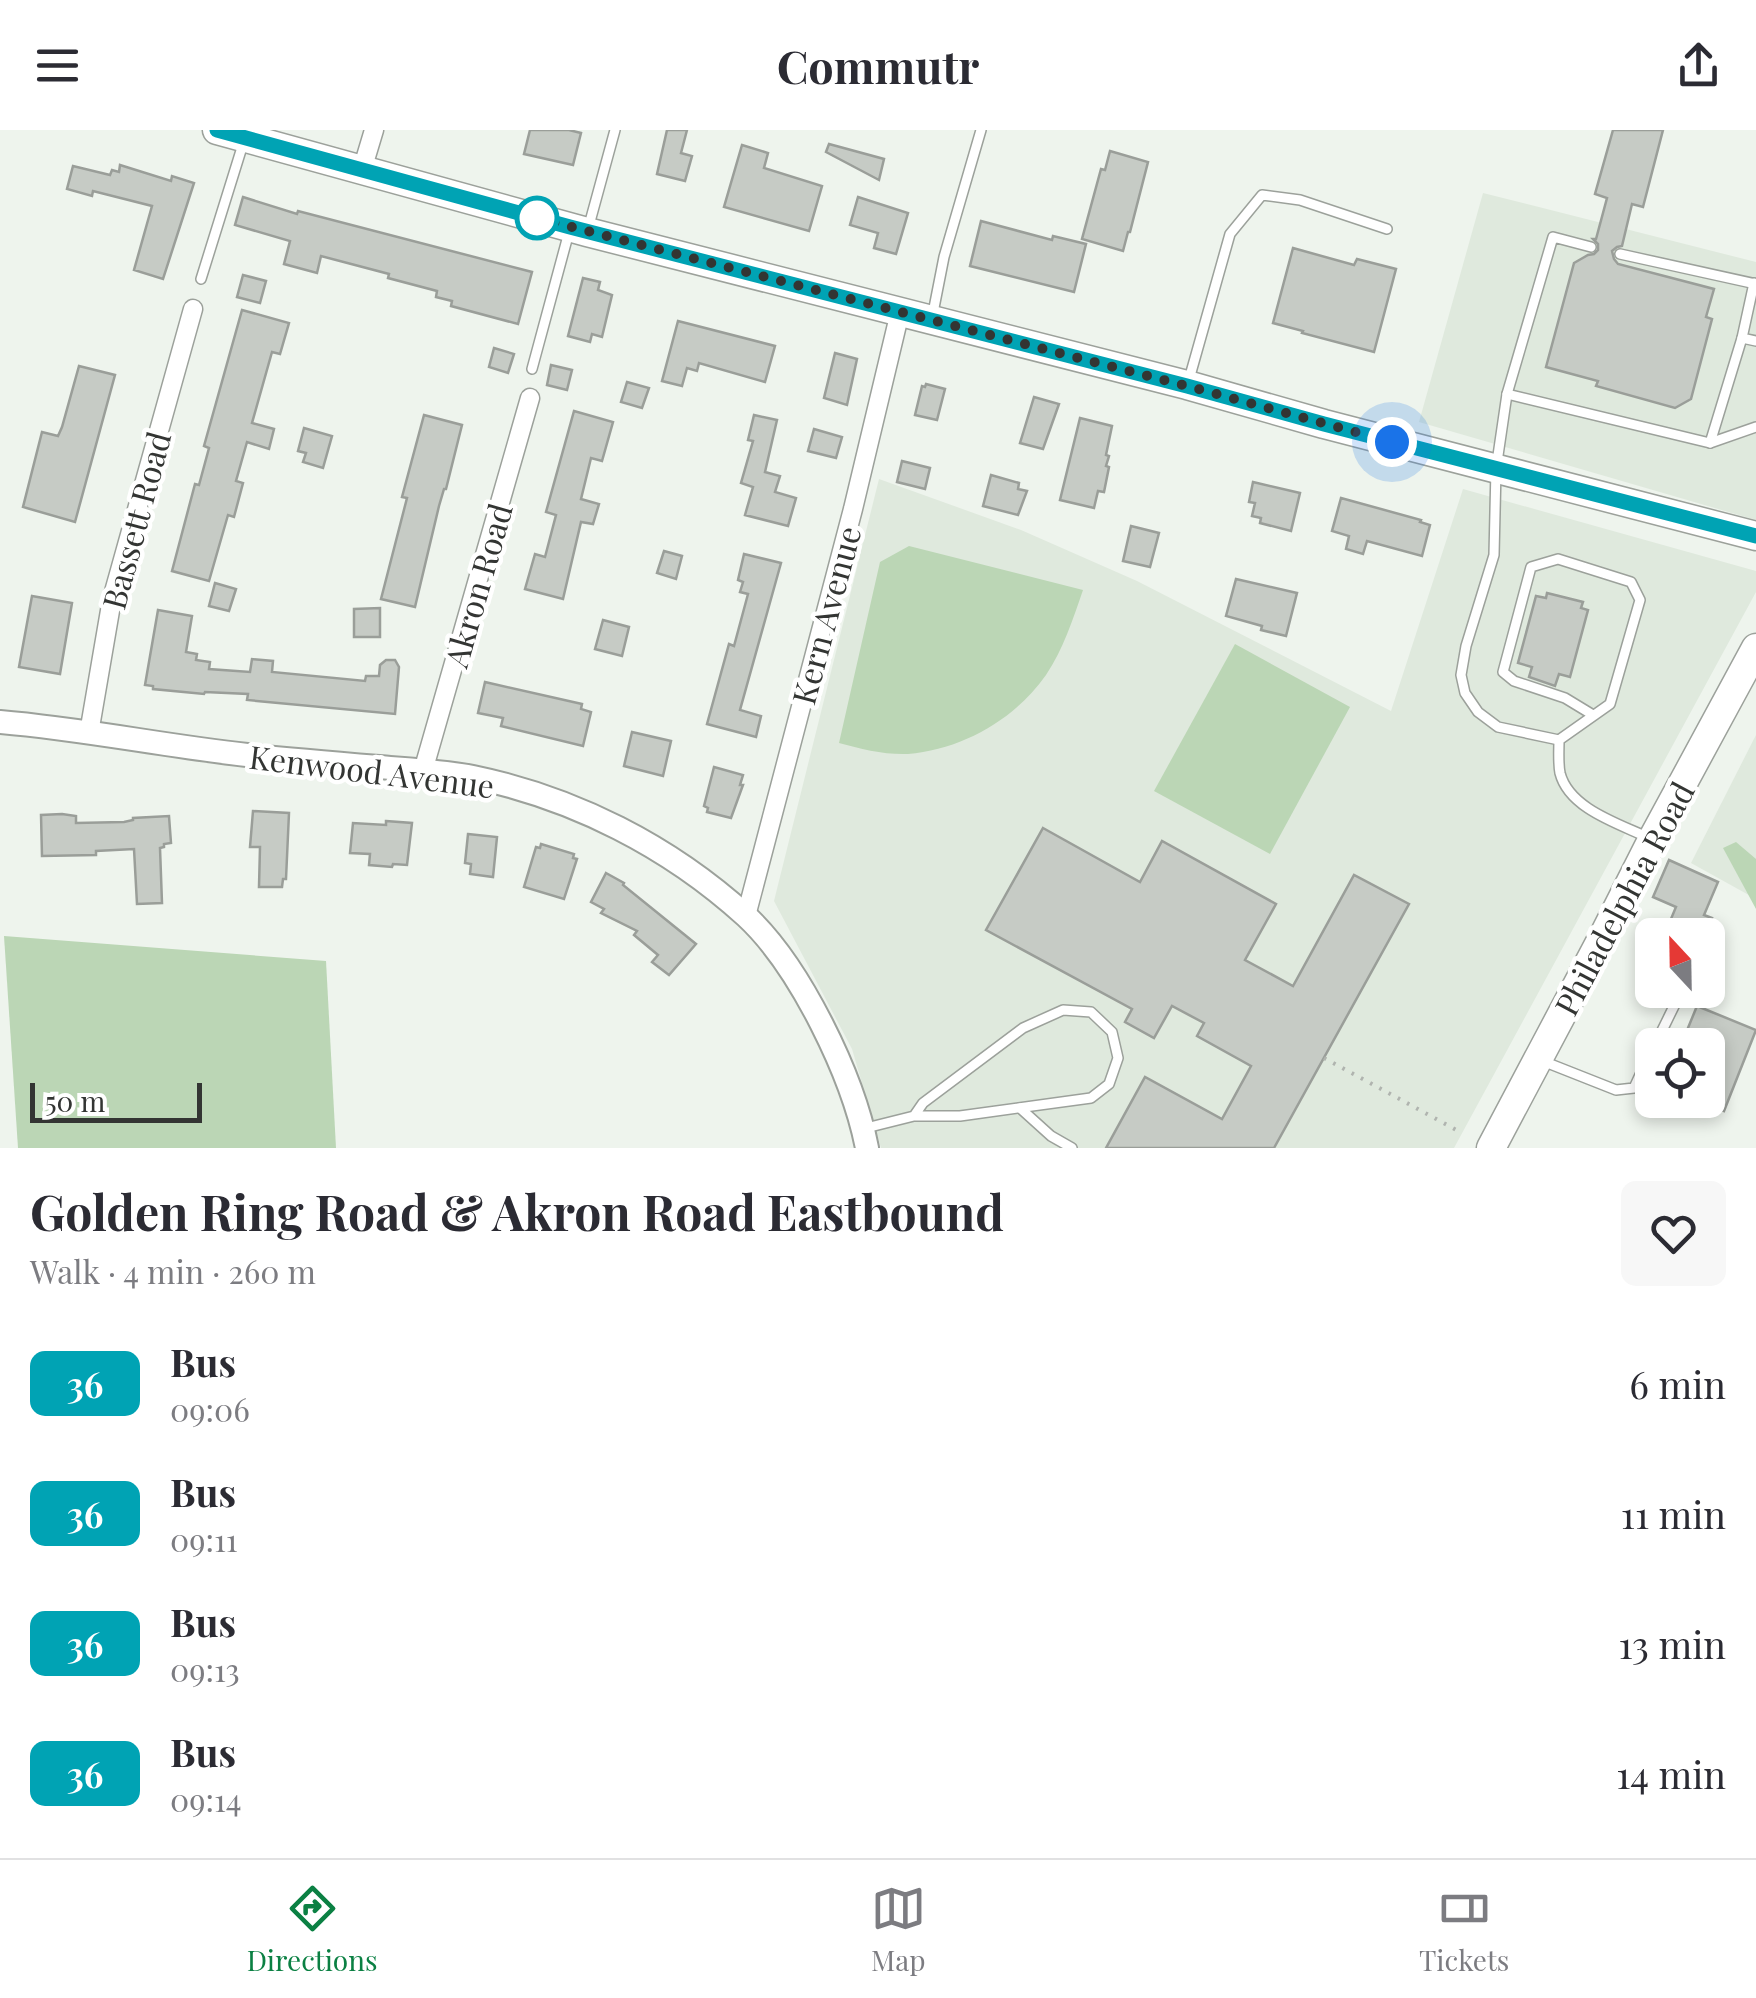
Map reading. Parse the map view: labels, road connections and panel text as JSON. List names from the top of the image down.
{
  "streets": {
    "main road": ["Philadelphia Road"],
    "street": [
      "Bassett Road",
      "Akron Road",
      "Kern Avenue",
      "Kenwood Avenue"
    ]
  },
  "crossings": [
    ["Bassett Road", "Kenwood Avenue"],
    ["Akron Road", "Kenwood Avenue"],
    ["Kern Avenue", "Kenwood Avenue"]
  ],
  "lines": ["bus line 36"],
  "scale_bar": "50 m",
  "north": "top",
  "page": {
    "header": "Commutr",
    "scale": "50 m",
    "heading": ["Golden Ring Road & Akron Road Eastbound", "Walk · 4 min · 260 m"],
    "list": [
      {
        "mark": "36",
        "name": "Bus",
        "note": "09:06",
        "value": "6 min"
      },
      {
        "mark": "36",
        "name": "Bus",
        "note": "09:11",
        "value": "11 min"
      },
      {
        "mark": "36",
        "name": "Bus",
        "note": "09:13",
        "value": "13 min"
      },
      {
        "mark": "36",
        "name": "Bus",
        "note": "09:14",
        "value": "14 min"
      }
    ],
    "tabs": ["Directions", "Map", "Tickets"]
  }
}
